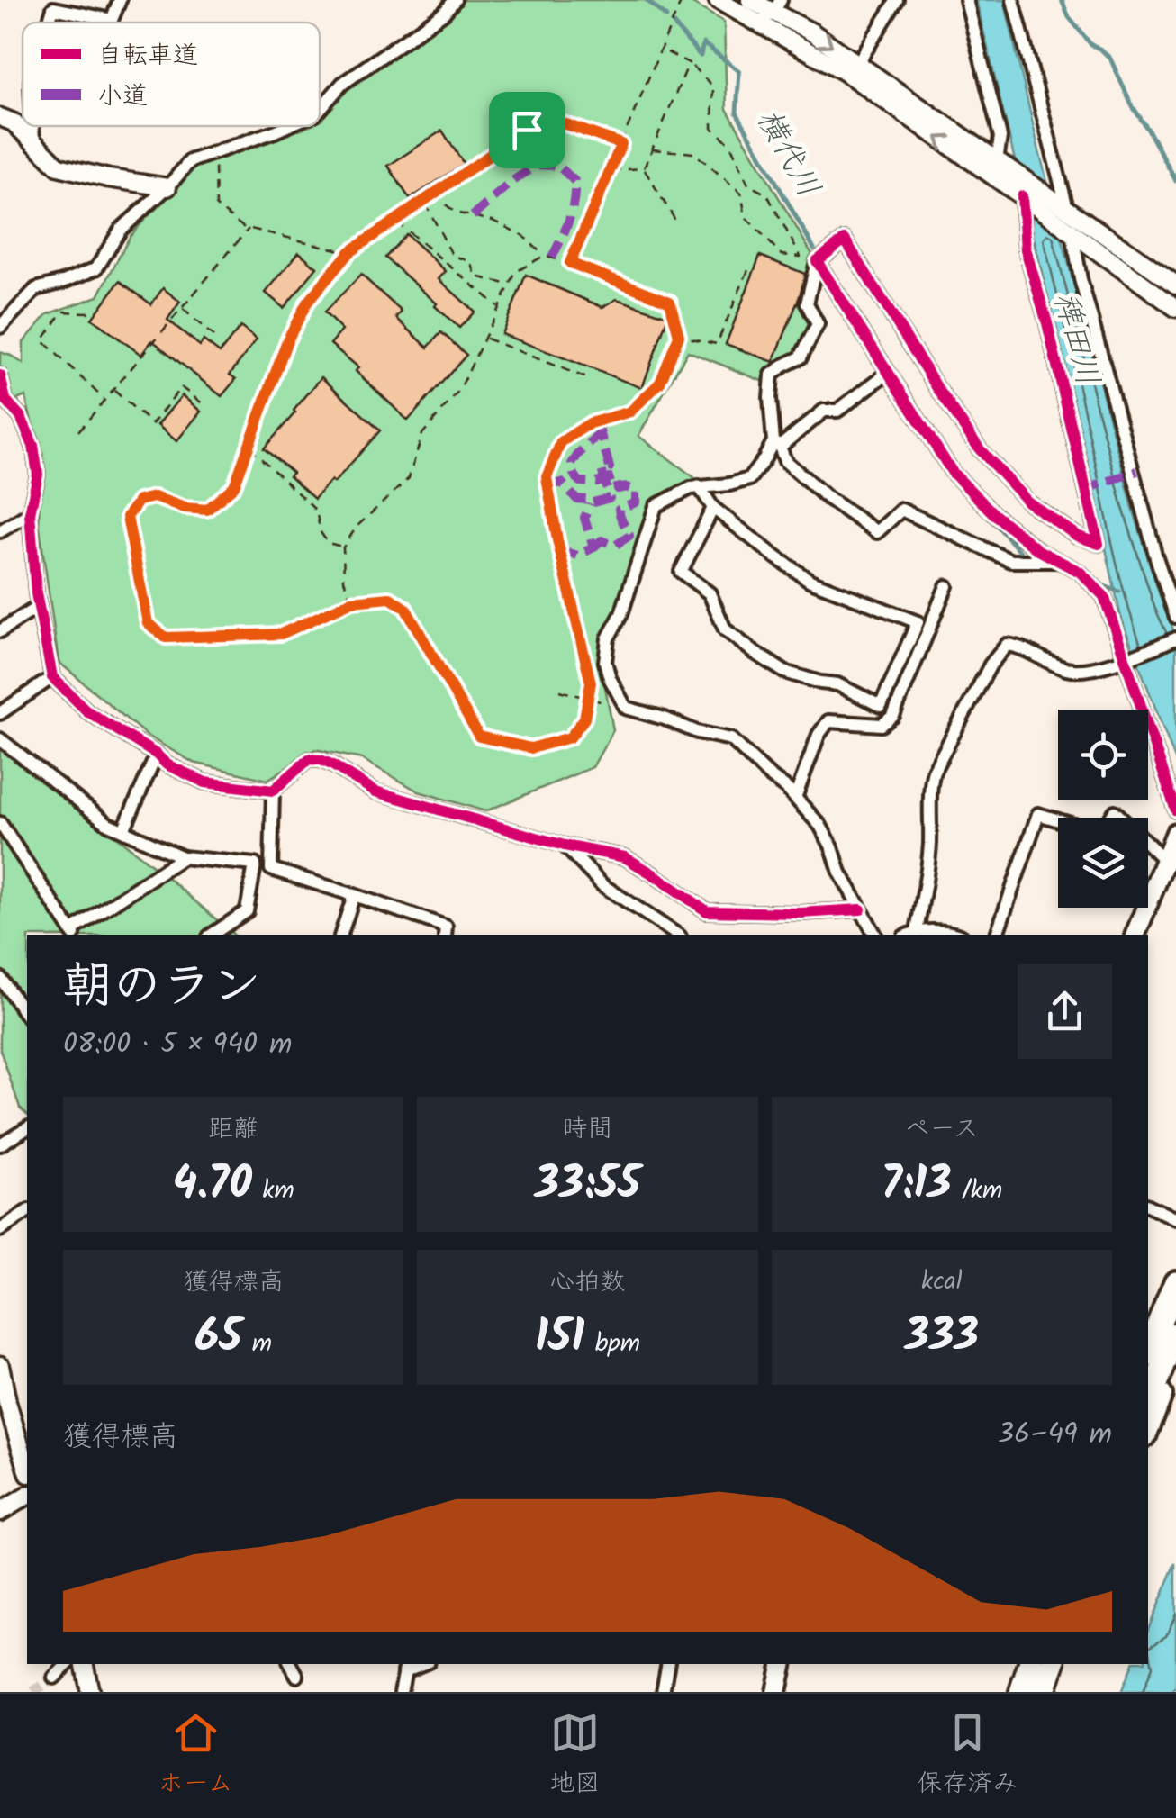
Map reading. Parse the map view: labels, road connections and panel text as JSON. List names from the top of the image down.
{
  "water": ["横代川", "稗田川"],
  "legend": ["自転車道", "小道"],
  "page": {
    "heading": ["朝のラン", "08:00 · 5 × 940 m"],
    "stats": [
      ["距離", "4.70 km"],
      ["時間", "33:55"],
      ["ペース", "7:13 /km"],
      ["獲得標高", "65 m"],
      ["心拍数", "151 bpm"],
      ["kcal", "333"]
    ],
    "chart": ["獲得標高", "36–49 m"],
    "tabs": ["ホーム", "地図", "保存済み"]
  }
}
